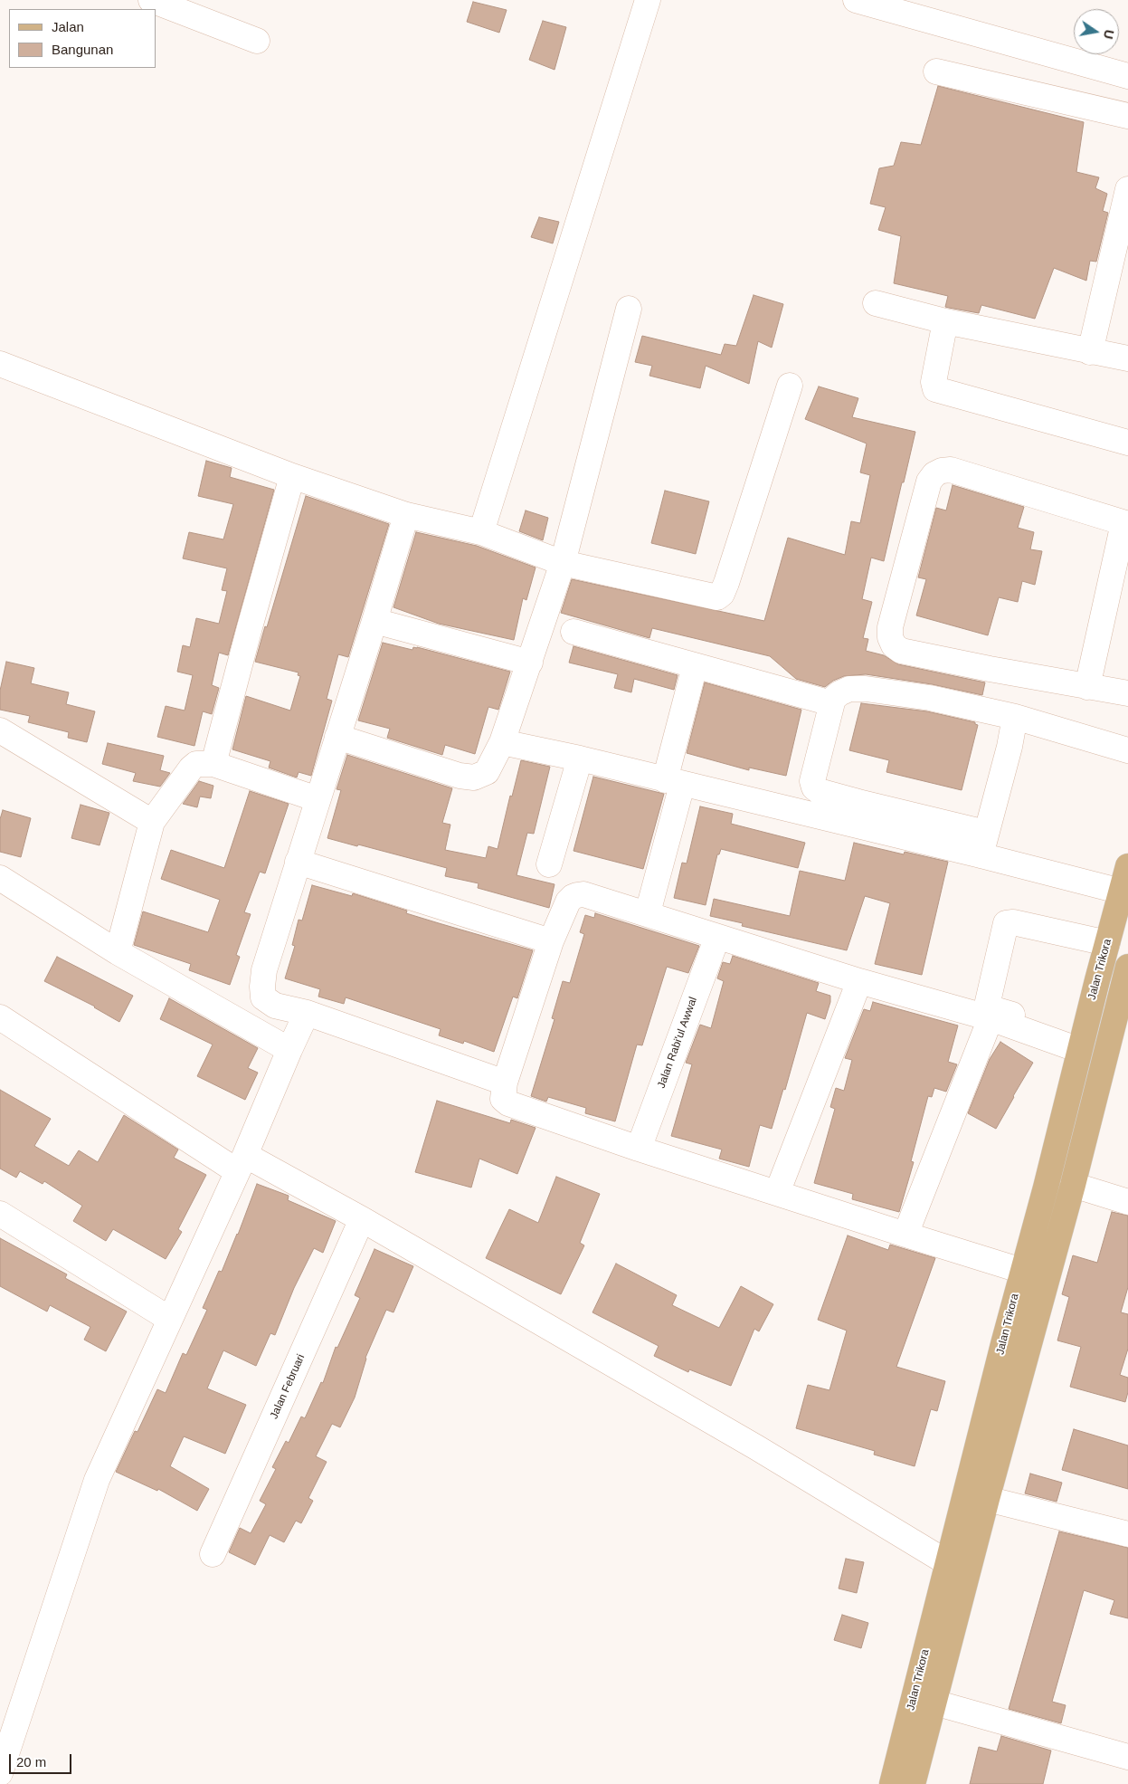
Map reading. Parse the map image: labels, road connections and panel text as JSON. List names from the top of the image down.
{
  "streets": {
    "main road": ["Jalan Trikora"],
    "street": ["Jalan Rabi'ul Awwal", "Jalan Februari"]
  },
  "legend": ["Jalan", "Bangunan"],
  "scale_bar": "20 m",
  "north": "right"
}
